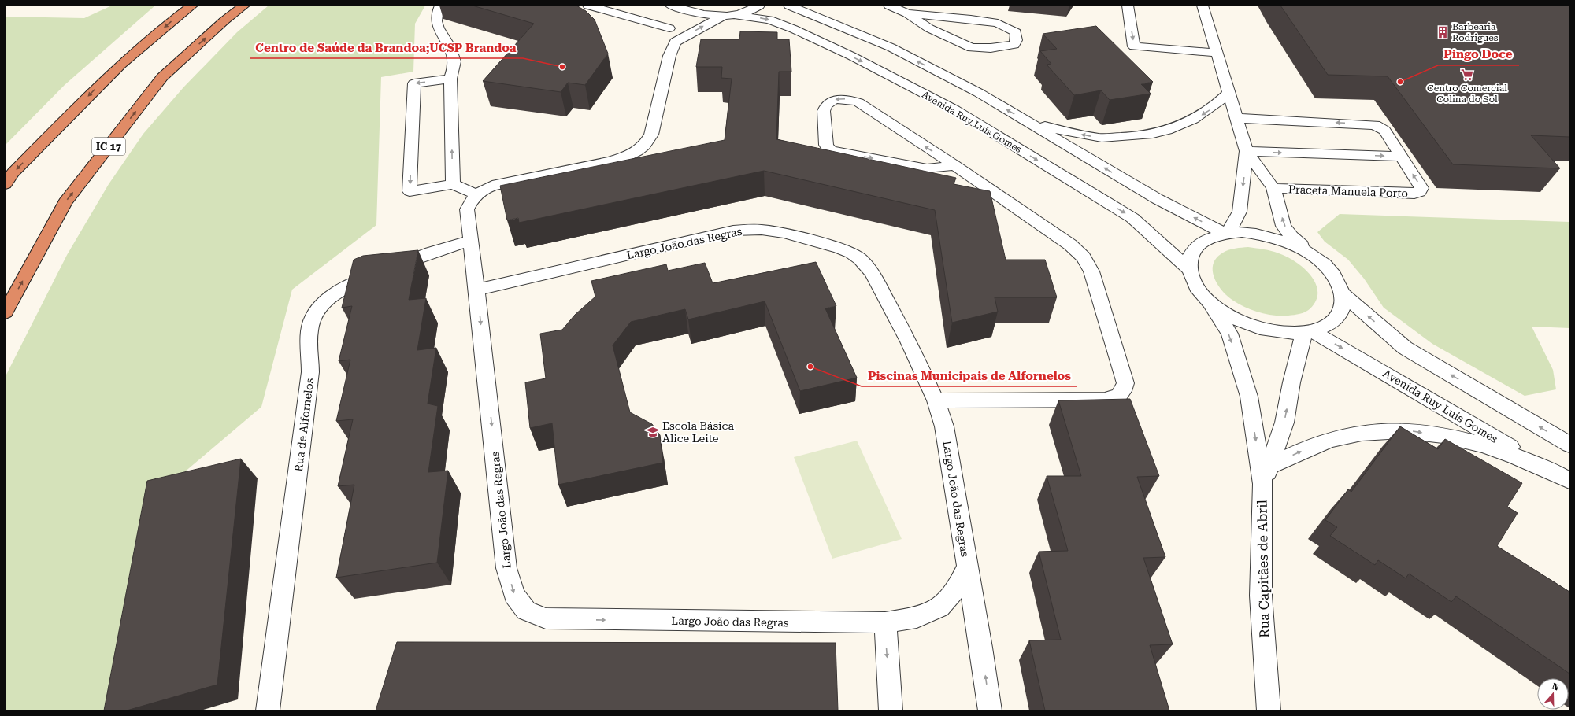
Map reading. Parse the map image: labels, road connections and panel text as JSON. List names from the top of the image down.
{
  "streets": {
    "highway": ["IC 17"],
    "street": [
      "Avenida Ruy Luís Gomes",
      "Praceta Manuela Porto",
      "Largo João das Regras",
      "Rua de Alfornelos",
      "Rua Capitães de Abril"
    ]
  },
  "crossings": [
    ["Avenida Ruy Luís Gomes", "Rua Capitães de Abril"]
  ],
  "places": {
    "building": ["Barbearia Rodrigues"],
    "other": ["Centro de Saúde da Brandoa;UCSP Brandoa", "Pingo Doce", "Piscinas Municipais de Alfornelos"],
    "supermarket": ["Centro Comercial Colina do Sol"],
    "school or university": ["Escola Básica Alice Leite"]
  },
  "north": "top"
}
